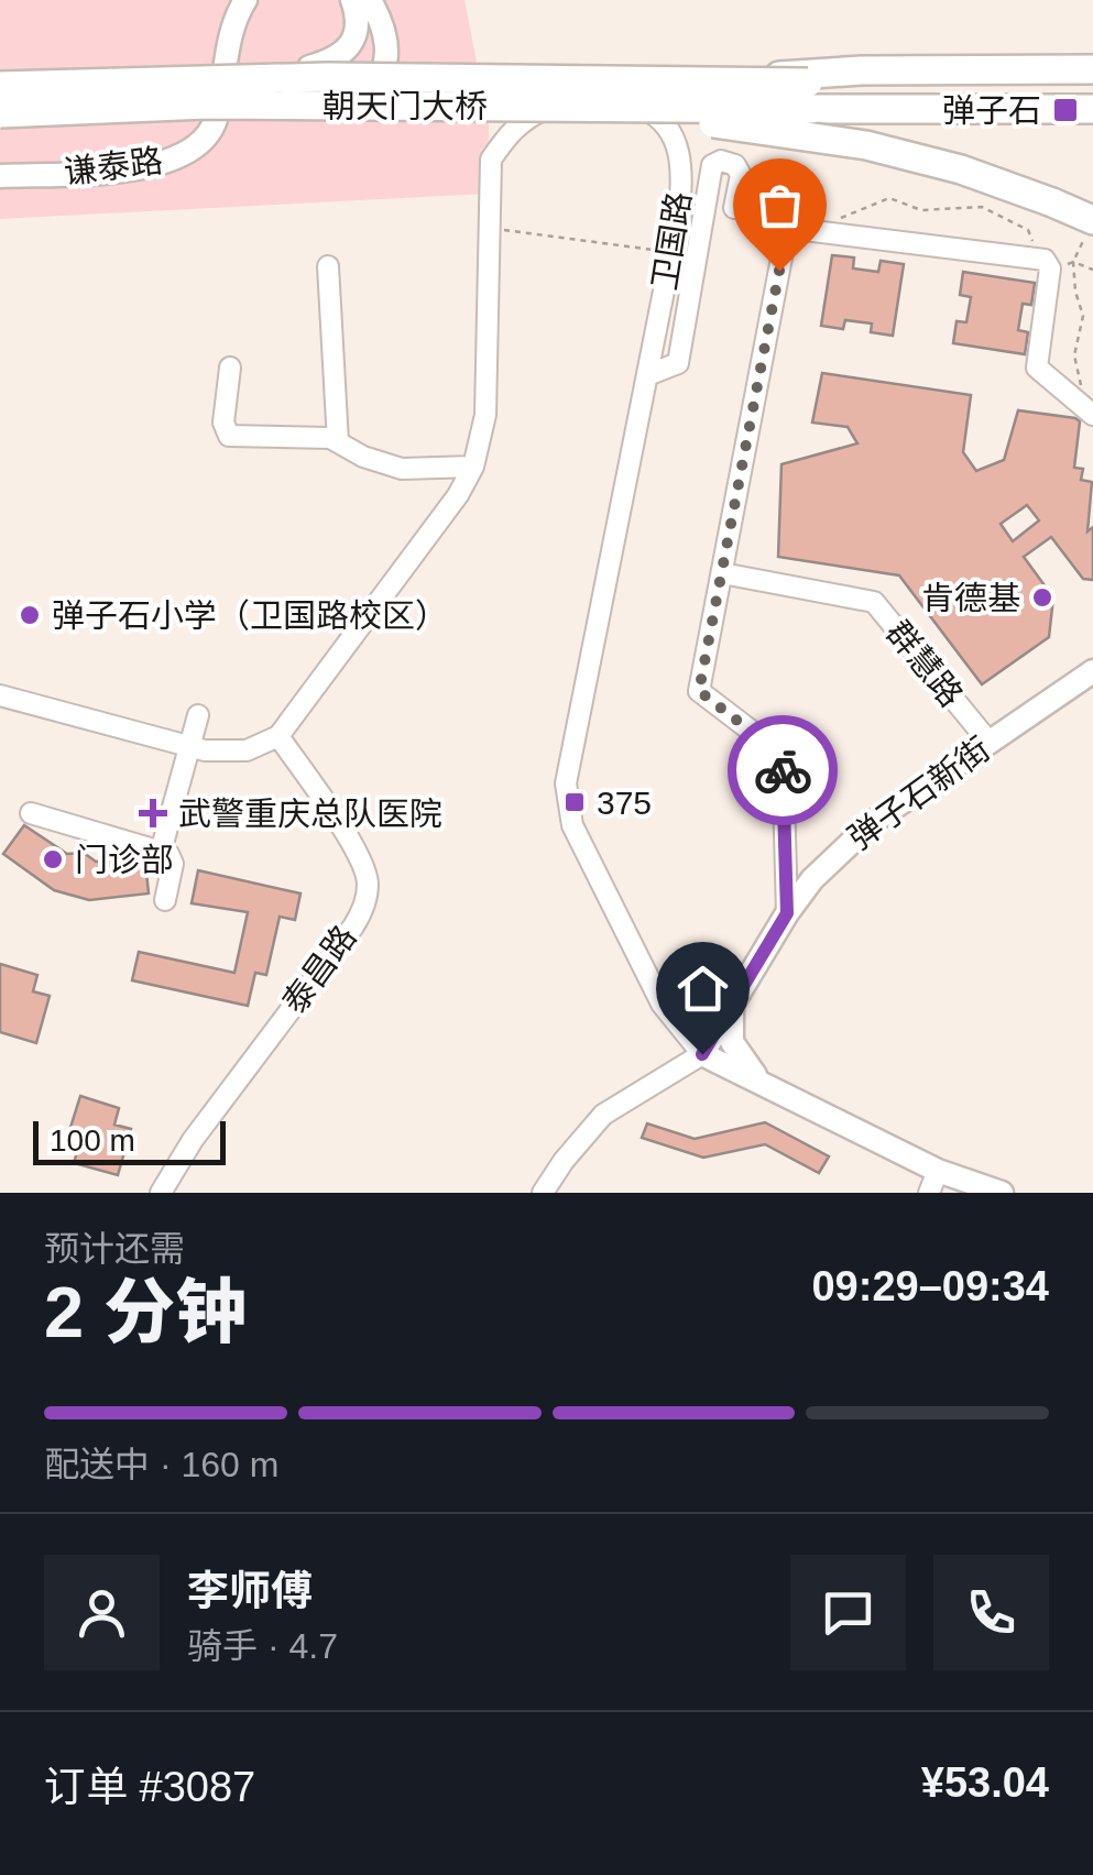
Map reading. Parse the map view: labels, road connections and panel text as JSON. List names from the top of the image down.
{
  "streets": {
    "highway": ["朝天门大桥"],
    "main road": ["谦泰路", "弹子石新街"],
    "street": ["卫国路", "群慧路", "泰昌路"]
  },
  "crossings": [
    ["卫国路", "弹子石新街"],
    ["卫国路", "泰昌路"],
    ["群慧路", "弹子石新街"]
  ],
  "places": {
    "transit": ["弹子石", "375"],
    "other": ["肯德基", "弹子石小学（卫国路校区）", "门诊部"],
    "health": ["武警重庆总队医院"]
  },
  "scale_bar": "100 m",
  "page": {
    "scale": "100 m",
    "heading": ["2 分钟", "预计还需", "09:29–09:34"],
    "panel": [
      "李师傅",
      "骑手 · 4.7",
      "订单 #3087",
      "¥53.04"
    ],
    "bar": "配送中 · 160 m"
  }
}
